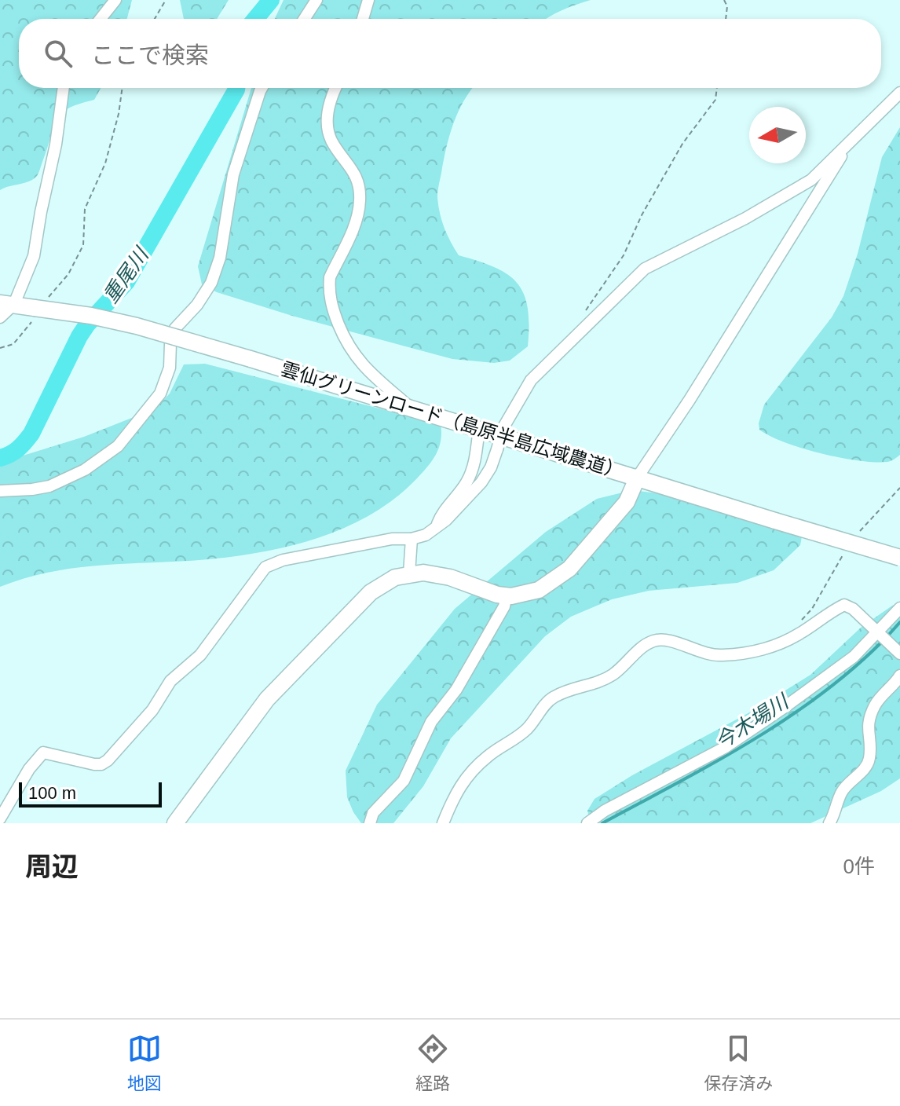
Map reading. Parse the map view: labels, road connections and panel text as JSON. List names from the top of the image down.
{
  "streets": {
    "street": ["雲仙グリーンロード（島原半島広域農道）"]
  },
  "water": ["重尾川", "今木場川"],
  "scale_bar": "100 m",
  "north": "left",
  "page": {
    "search": "ここで検索",
    "scale": "100 m",
    "heading": ["周辺", "0件"],
    "nav": ["地図", "経路", "保存済み"]
  }
}
